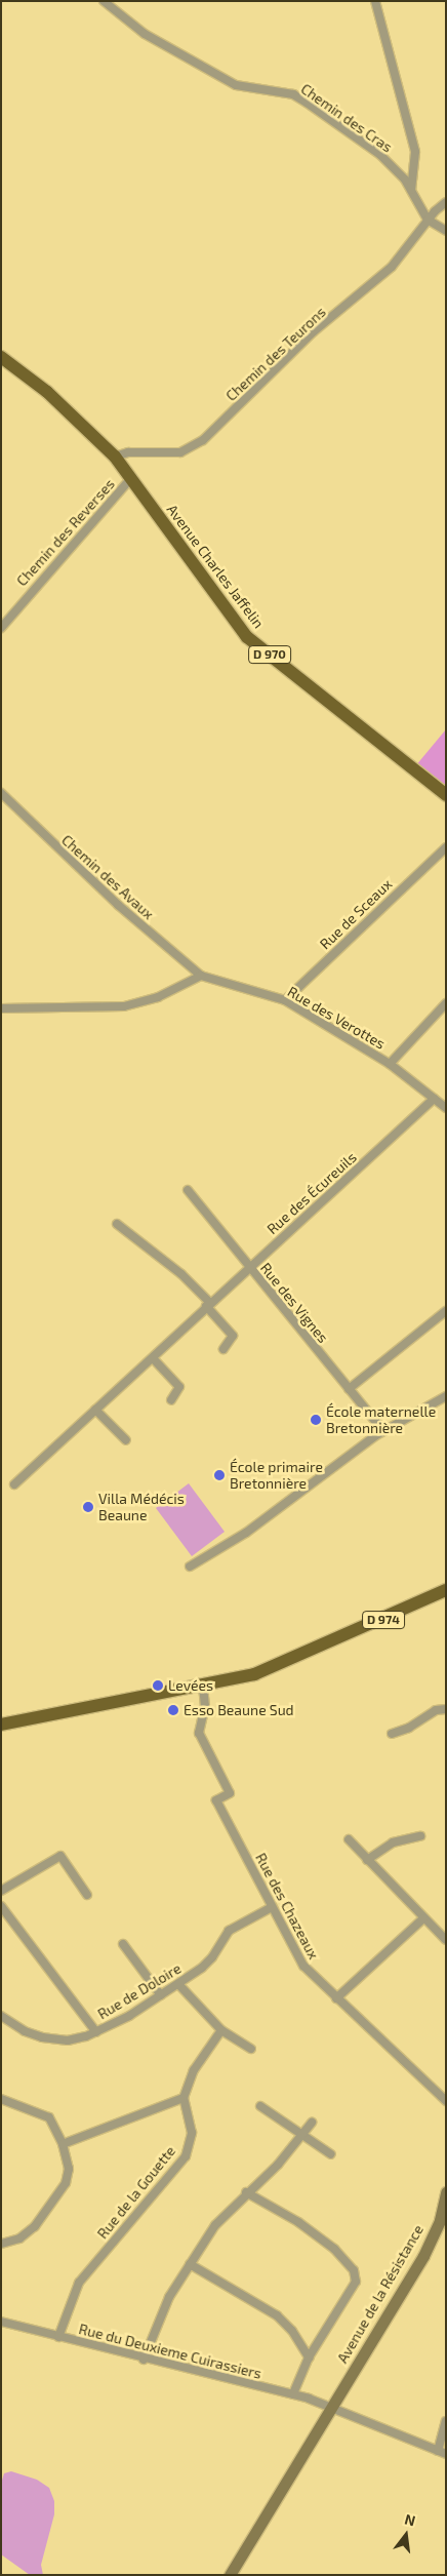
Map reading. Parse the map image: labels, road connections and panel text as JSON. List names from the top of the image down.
{
  "streets": {
    "main road": [
      "Avenue Charles Jaffelin",
      "D 970",
      "D 974",
      "Avenue de la Résistance"
    ],
    "street": [
      "Chemin des Cras",
      "Chemin des Teurons",
      "Chemin des Reverses",
      "Chemin des Avaux",
      "Rue de Sceaux",
      "Rue des Verottes",
      "Rue des Écureuils",
      "Rue des Vignes",
      "Rue des Chazeaux",
      "Rue de Doloire",
      "Rue de la Gouette",
      "Rue du Deuxieme Cuirassiers"
    ]
  },
  "crossings": [
    ["Chemin des Cras", "Chemin des Teurons"],
    ["Chemin des Teurons", "Avenue Charles Jaffelin"],
    ["Chemin des Reverses", "Avenue Charles Jaffelin"],
    ["Chemin des Avaux", "Rue des Verottes"],
    ["Rue de Sceaux", "Rue des Verottes"],
    ["Rue des Verottes", "Rue des Écureuils"],
    ["Rue des Écureuils", "Rue des Vignes"],
    ["D 974", "Rue des Chazeaux"],
    ["Rue des Chazeaux", "Rue de Doloire"],
    ["Rue de la Gouette", "Rue du Deuxieme Cuirassiers"],
    ["Avenue de la Résistance", "Rue du Deuxieme Cuirassiers"]
  ],
  "places": [
    "École maternelle Bretonnière",
    "École primaire Bretonnière",
    "Villa Médécis Beaune",
    "Levées",
    "Esso Beaune Sud"
  ],
  "north": "top"
}
